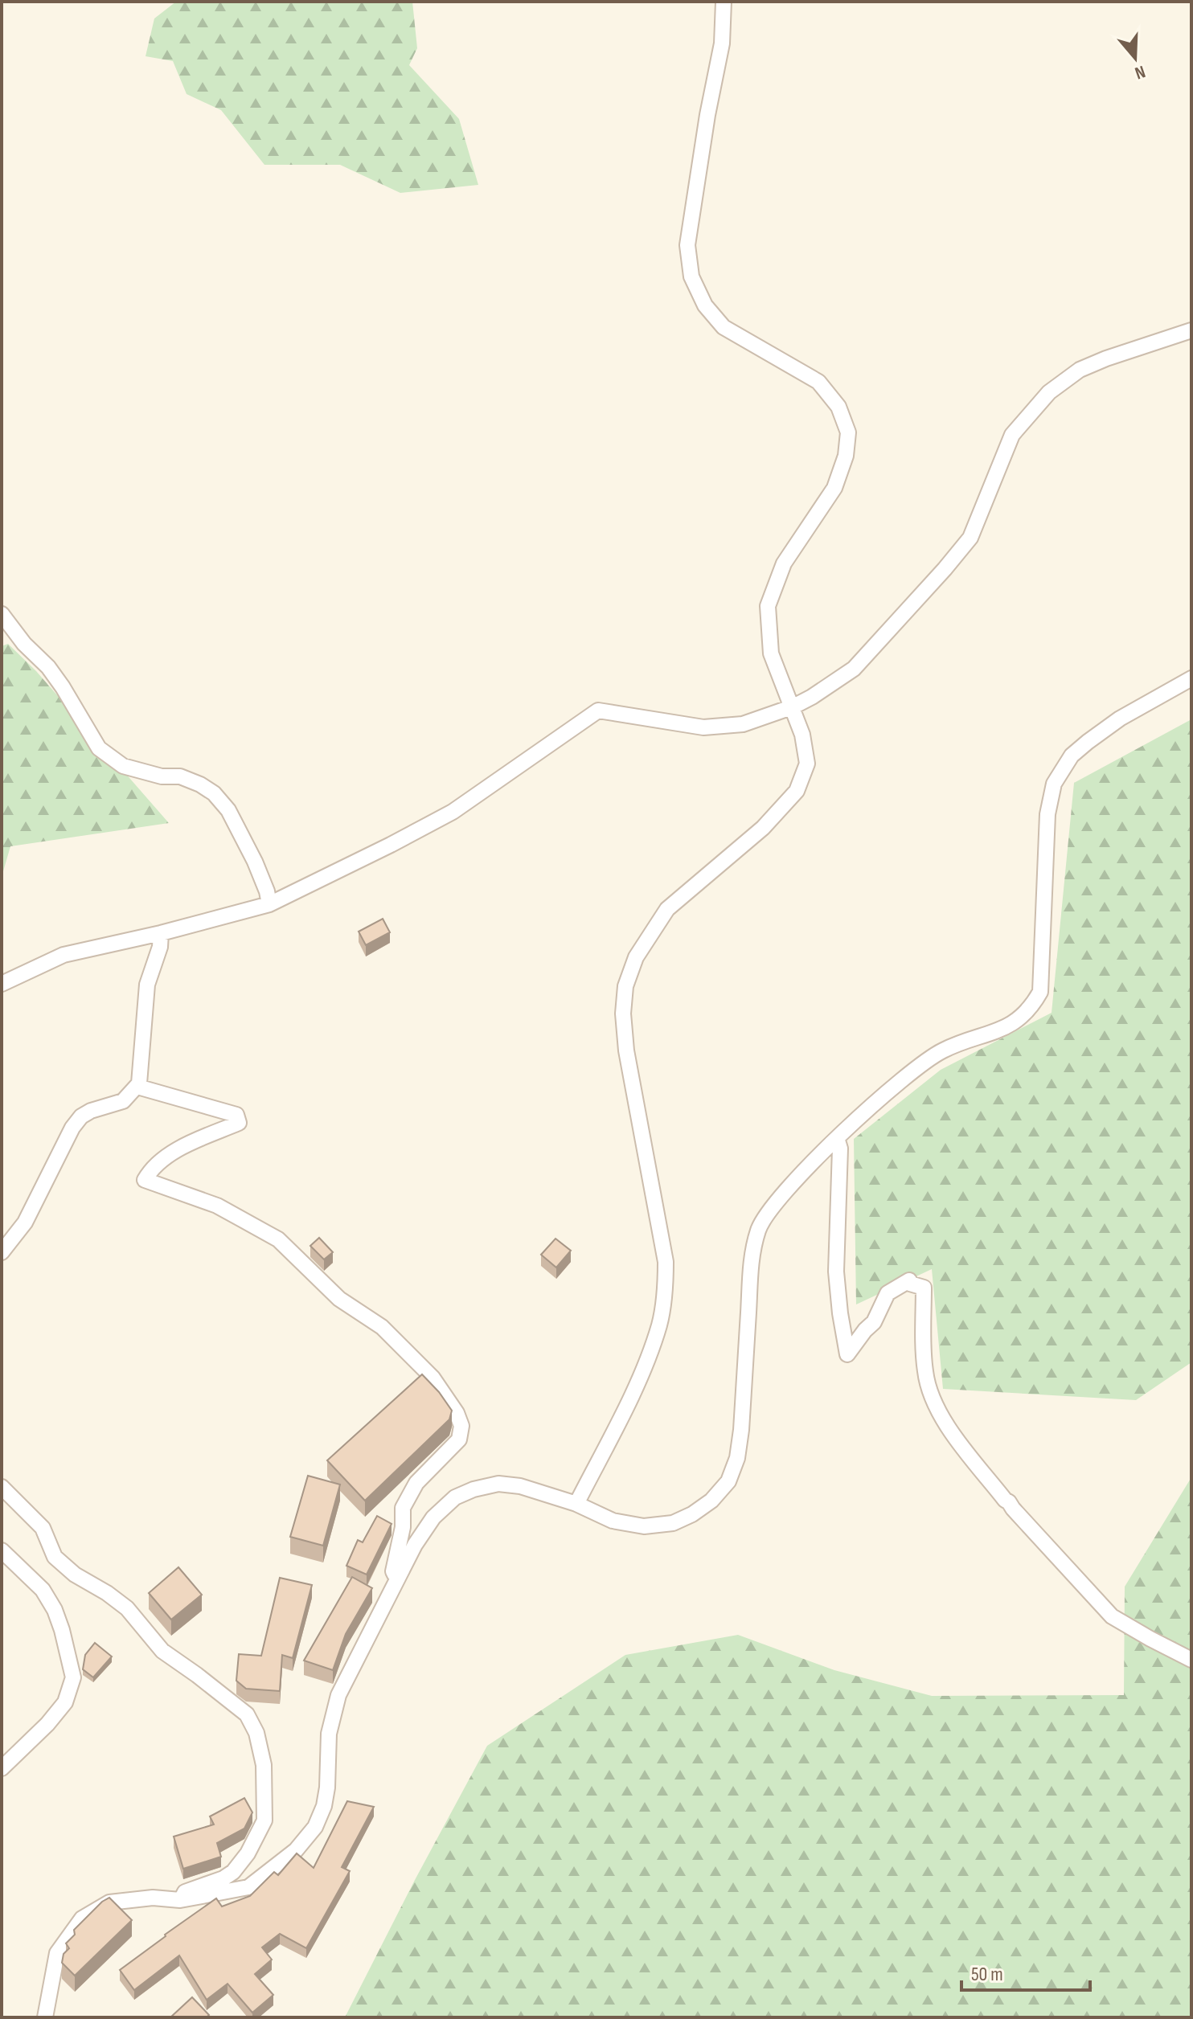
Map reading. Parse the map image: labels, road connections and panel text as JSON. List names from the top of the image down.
{
  "scale_bar": "50 m",
  "north": "bottom"
}
